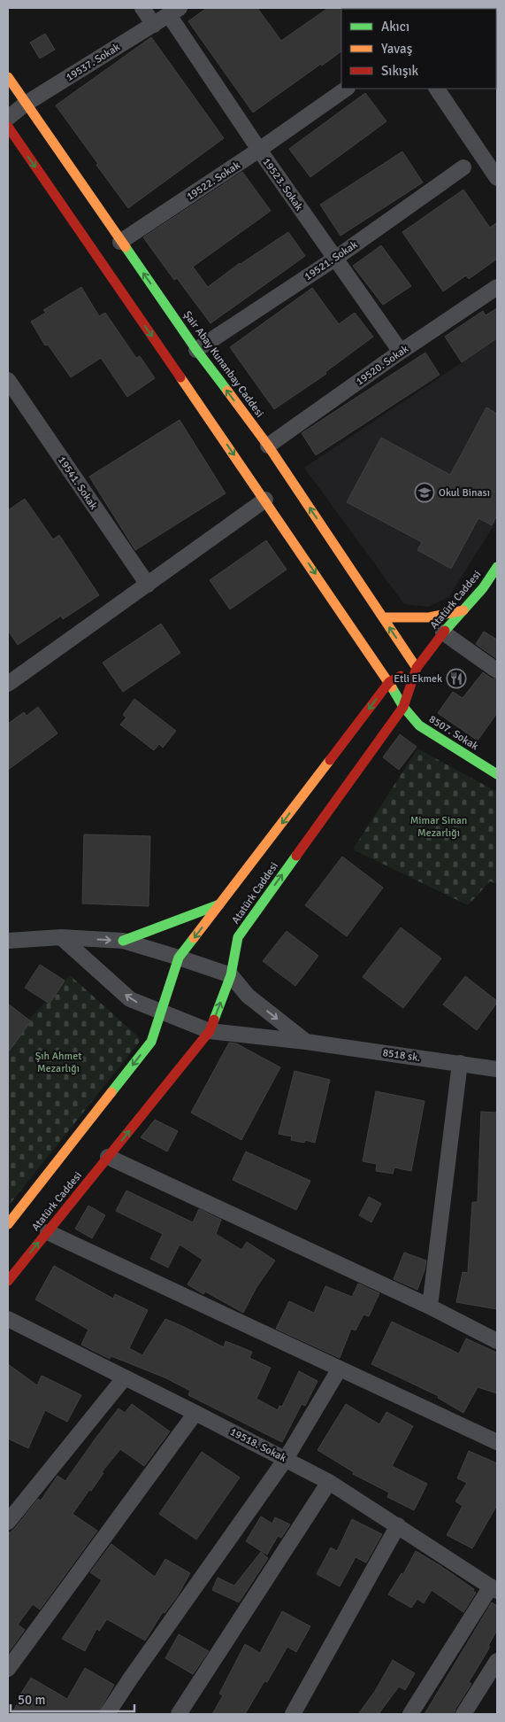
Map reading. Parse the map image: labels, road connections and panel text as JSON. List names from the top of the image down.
{
  "streets": {
    "street": [
      "19537. Sokak",
      "19522. Sokak",
      "19523. Sokak",
      "19521. Sokak",
      "Şair Abay Kunanbay Caddesi",
      "19520. Sokak",
      "19541. Sokak",
      "Atatürk Caddesi",
      "8507. Sokak",
      "8518 sk.",
      "19518. Sokak"
    ]
  },
  "crossings": [
    ["19537. Sokak", "19523. Sokak"],
    ["19537. Sokak", "Şair Abay Kunanbay Caddesi"],
    ["19522. Sokak", "19523. Sokak"],
    ["19522. Sokak", "Şair Abay Kunanbay Caddesi"],
    ["19523. Sokak", "19521. Sokak"],
    ["19523. Sokak", "19520. Sokak"],
    ["19521. Sokak", "Şair Abay Kunanbay Caddesi"],
    ["Şair Abay Kunanbay Caddesi", "19520. Sokak"],
    ["Şair Abay Kunanbay Caddesi", "Atatürk Caddesi"],
    ["Atatürk Caddesi", "8507. Sokak"],
    ["Atatürk Caddesi", "8518 sk."]
  ],
  "parks": ["Mimar Sinan Mezarlığı", "Şıh Ahmet Mezarlığı"],
  "places": {
    "school or university": ["Okul Binası"],
    "restaurant": ["Etli Ekmek"]
  },
  "legend": ["Akıcı", "Yavaş", "Sıkışık"],
  "scale_bar": "50 m"
}
